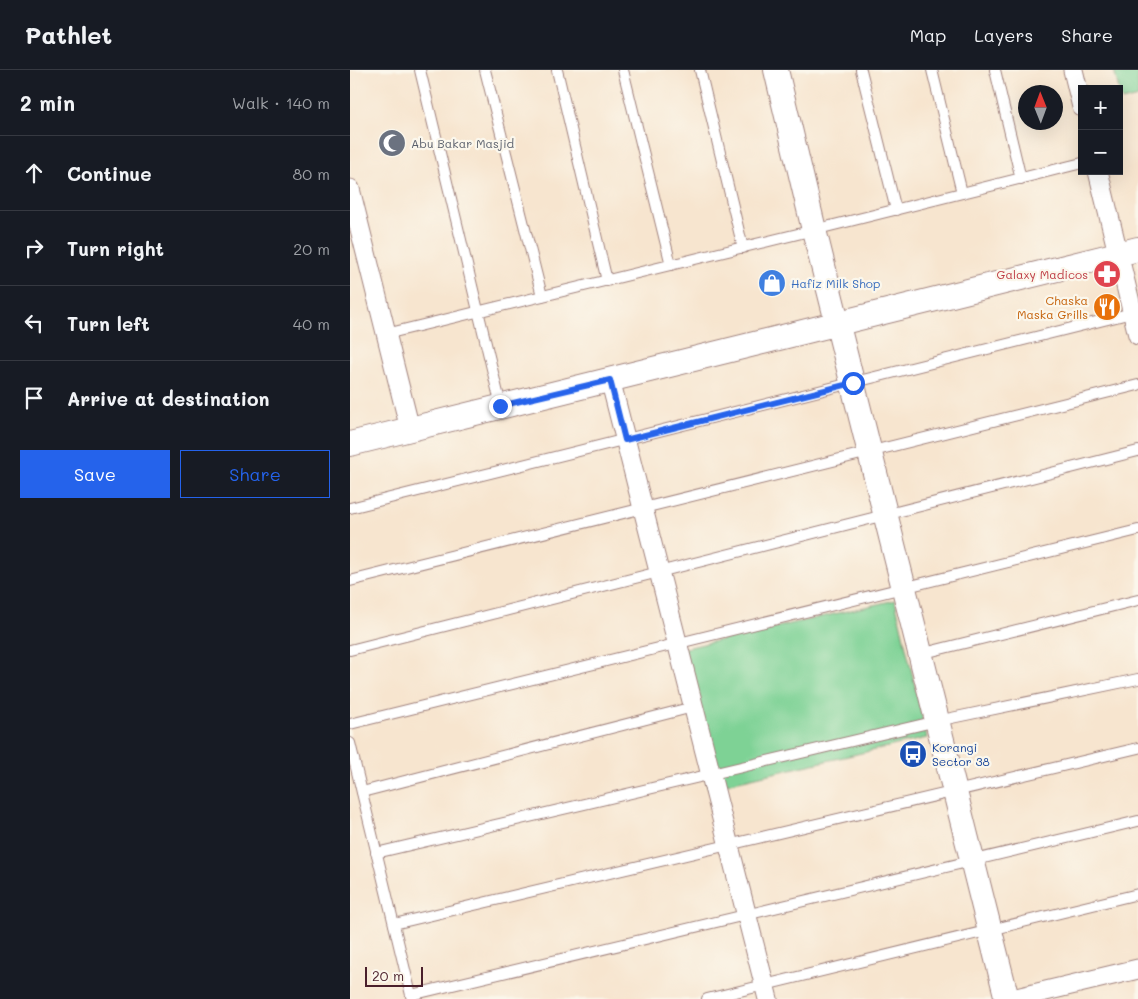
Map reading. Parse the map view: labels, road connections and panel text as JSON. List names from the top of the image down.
{
  "places": {
    "mosque": ["Abu Bakar Masjid"],
    "pharmacy": ["Galaxy Madicos"],
    "shop": ["Hafiz Milk Shop"],
    "restaurant": ["Chaska Maska Grills"],
    "bus stop": ["Korangi Sector 38"]
  },
  "scale_bar": "20 m",
  "north": "top",
  "page": {
    "header": "Pathlet",
    "nav": ["Map", "Layers", "Share"],
    "heading": ["2 min", "Walk · 140 m"],
    "map_buttons": ["+", "−"],
    "list": [
      ["Continue", "80 m"],
      ["Turn right", "20 m"],
      ["Turn left", "40 m"],
      "Arrive at destination"
    ],
    "buttons": ["Save", "Share"],
    "scale": "20 m"
  }
}
